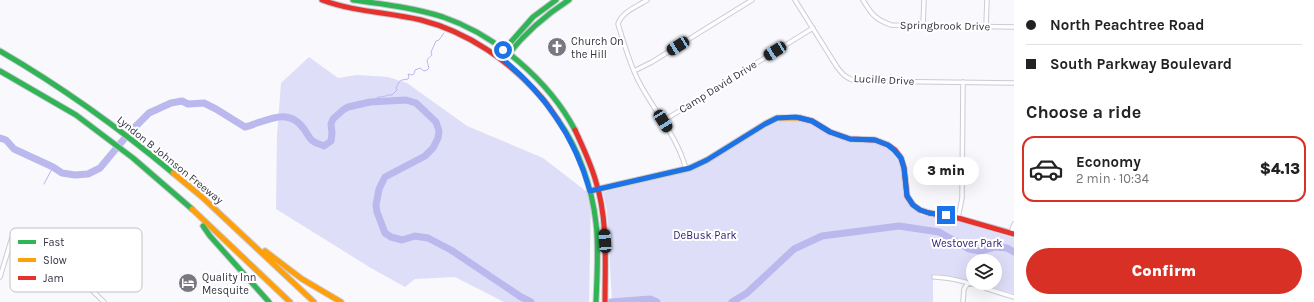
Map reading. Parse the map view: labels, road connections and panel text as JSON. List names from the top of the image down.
{
  "streets": {
    "main road": ["Lyndon B Johnson Freeway"],
    "street": ["Springbrook Drive", "Lucille Drive", "Camp David Drive"]
  },
  "crossings": [
    ["Lucille Drive", "Camp David Drive"]
  ],
  "parks": ["DeBusk Park", "Westover Park"],
  "places": {
    "church": ["Church On the Hill"],
    "hotel": ["Quality Inn Mesquite"]
  },
  "legend": ["Fast", "Slow", "Jam"],
  "page": {
    "banner": ["North Peachtree Road", "South Parkway Boulevard"],
    "heading": "Choose a ride",
    "list": [
      {
        "name": "Economy",
        "note": "2 min · 10:34",
        "value": "$4.13"
      }
    ],
    "bubble": "3 min",
    "buttons": "Confirm"
  }
}
